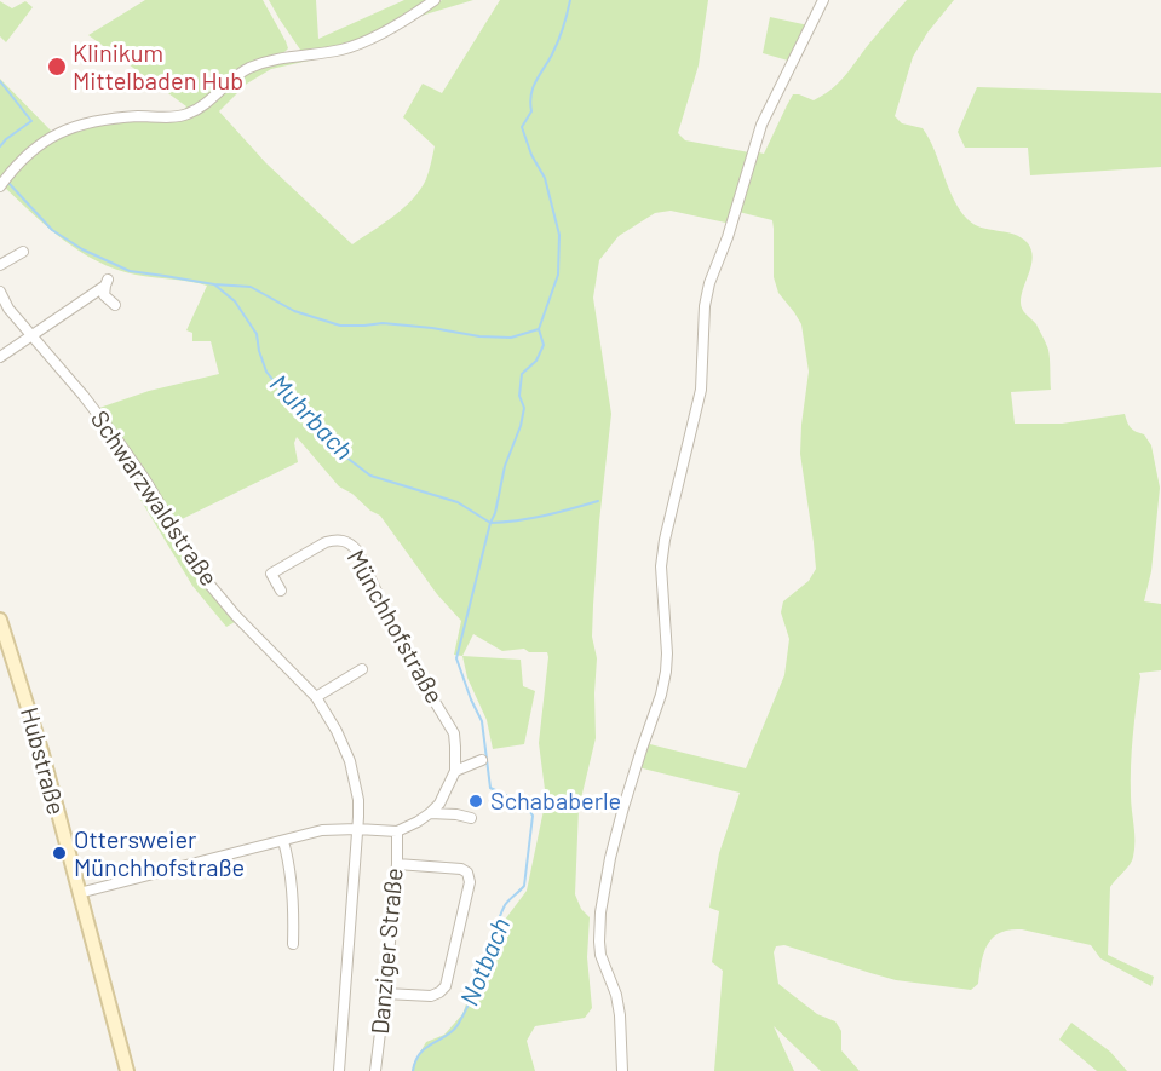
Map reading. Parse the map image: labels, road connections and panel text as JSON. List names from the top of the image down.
{
  "streets": {
    "main road": ["Hubstraße"],
    "street": ["Schwarzwaldstraße", "Münchhofstraße", "Danziger Straße"]
  },
  "crossings": [
    ["Münchhofstraße", "Danziger Straße"]
  ],
  "water": ["Muhrbach", "Notbach"],
  "places": ["Klinikum Mittelbaden Hub", "Schababerle", "Ottersweier Münchhofstraße"]
}
